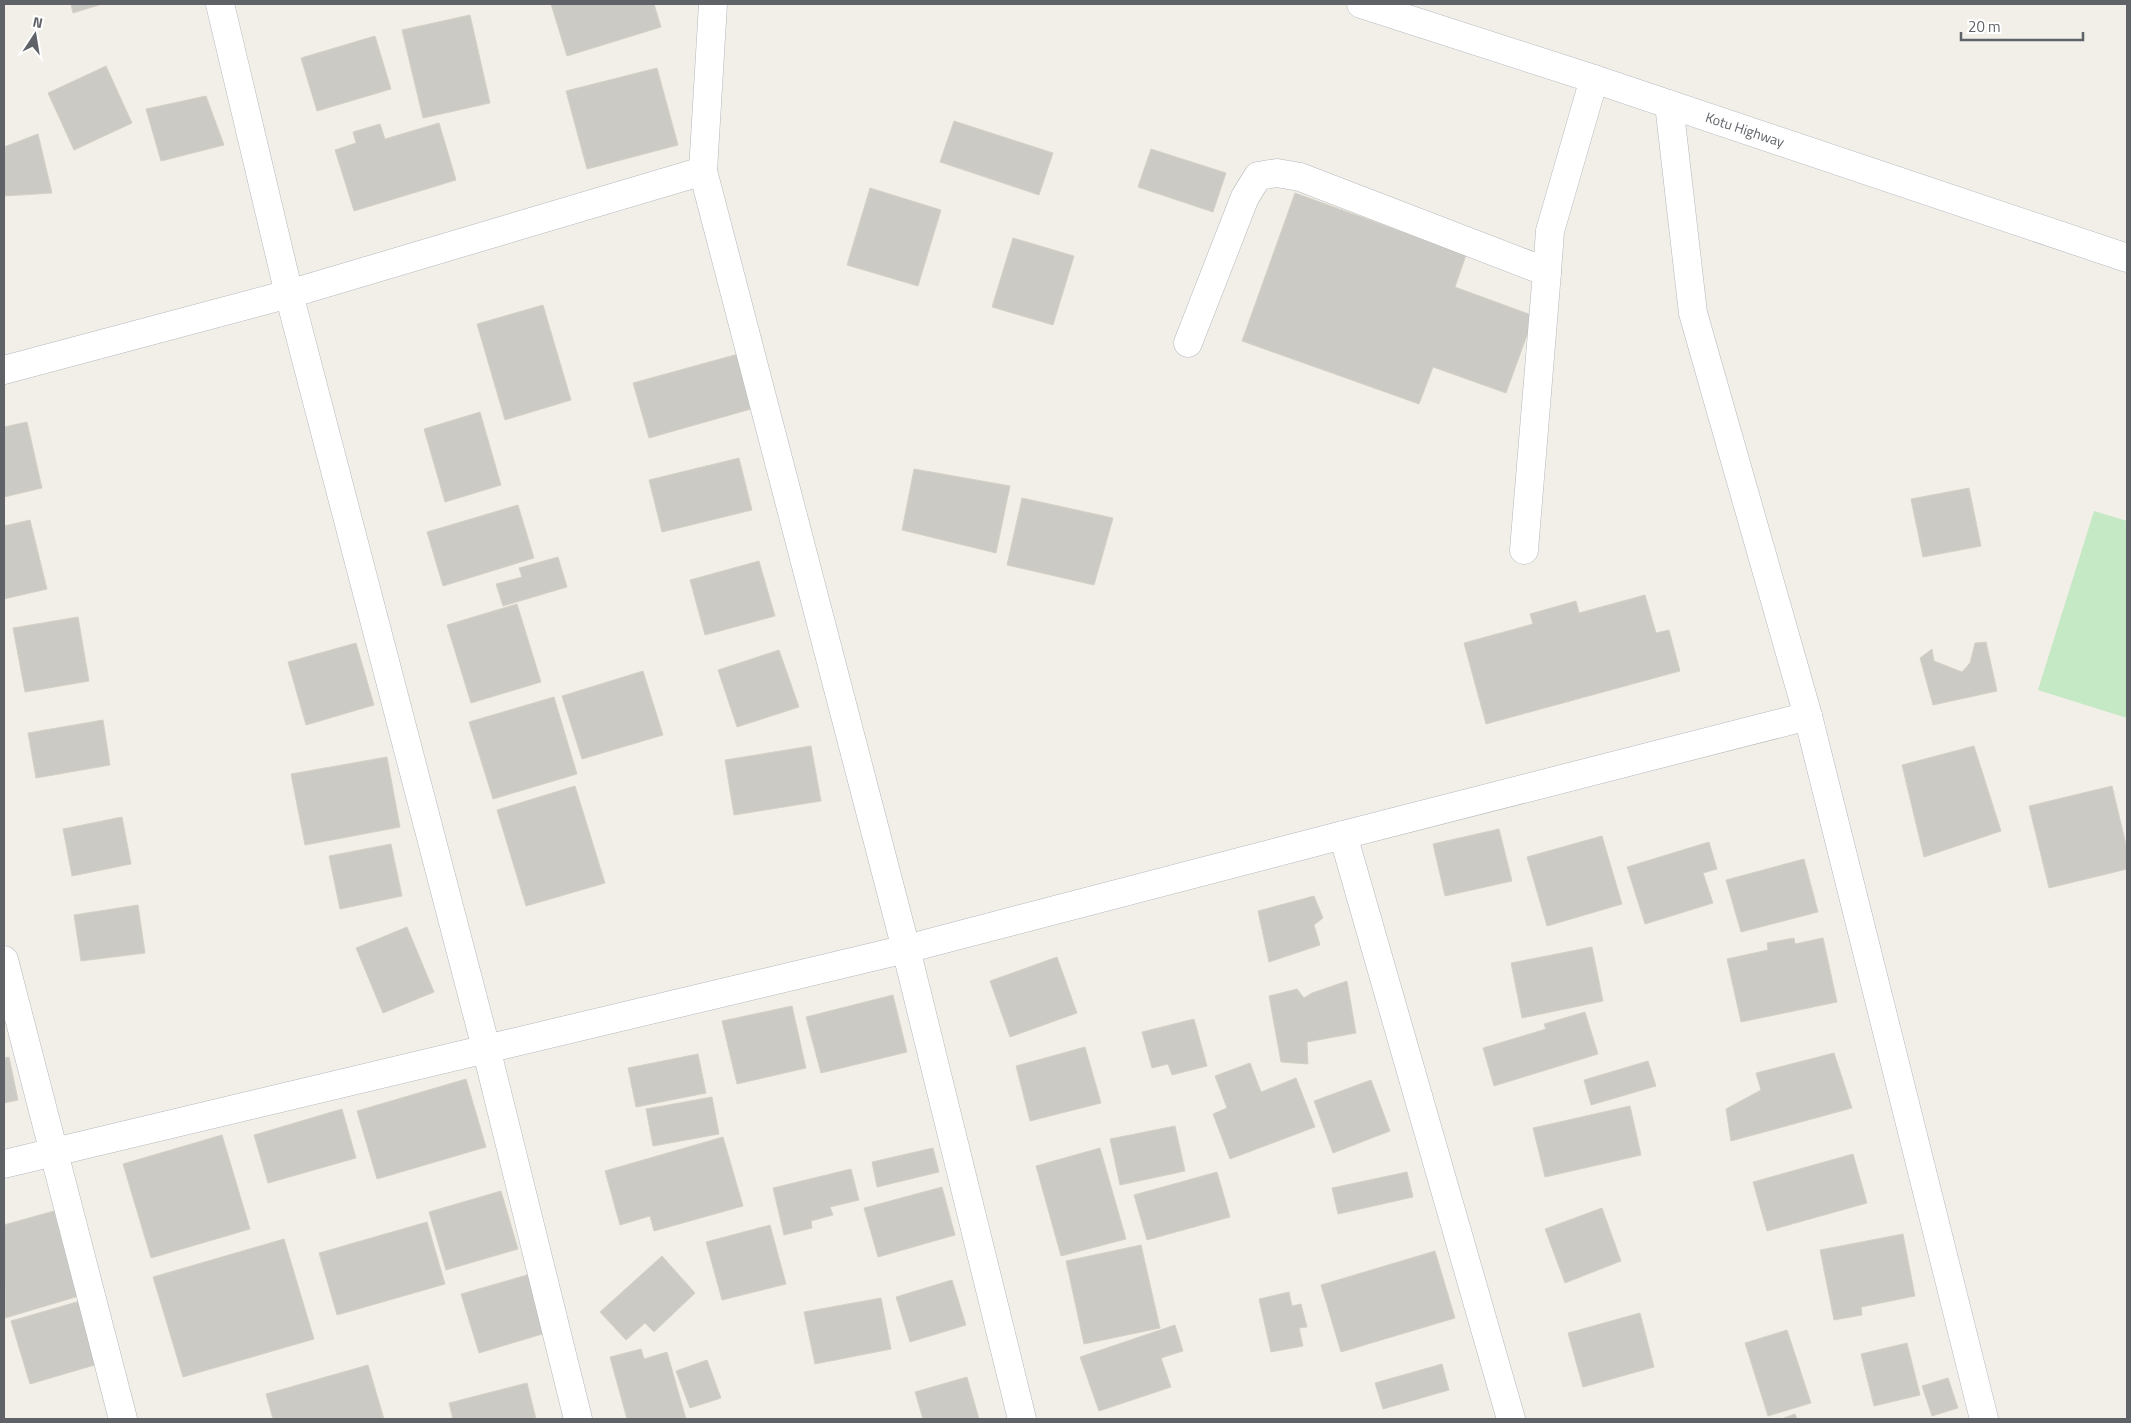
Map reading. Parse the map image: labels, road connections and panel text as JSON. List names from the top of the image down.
{
  "streets": {
    "street": ["Kotu Highway"]
  },
  "scale_bar": "20 m",
  "north": "top"
}
